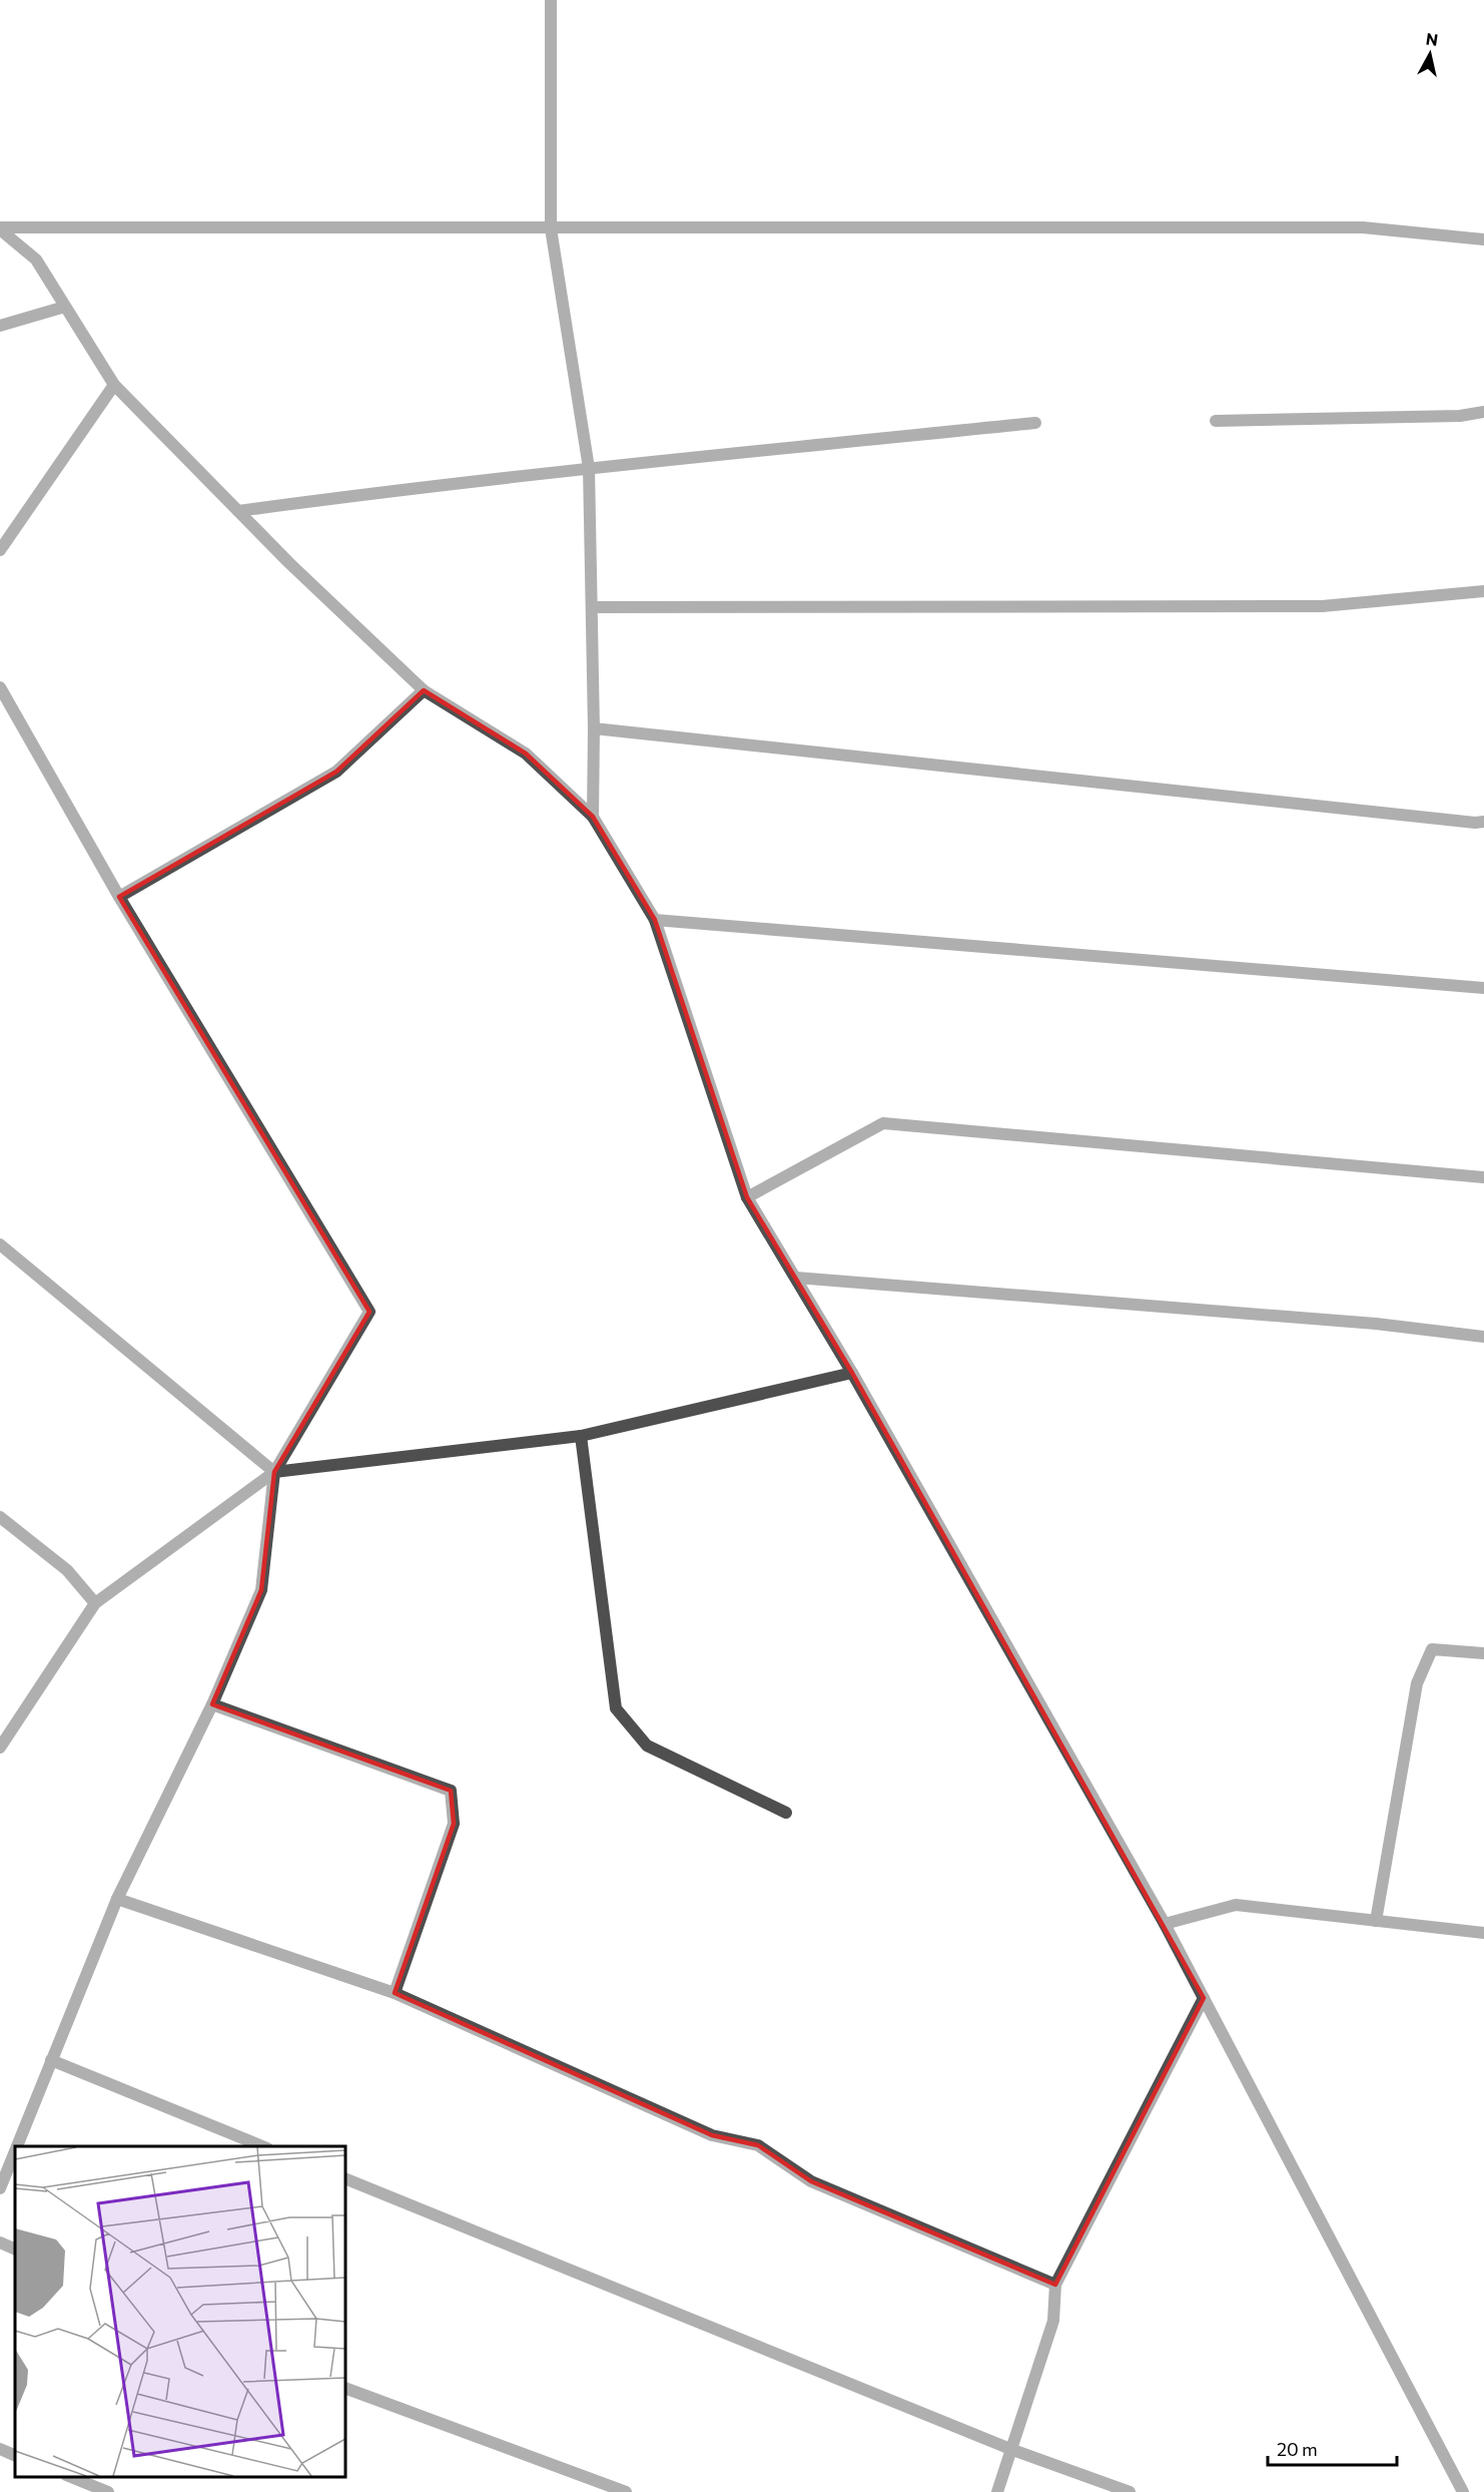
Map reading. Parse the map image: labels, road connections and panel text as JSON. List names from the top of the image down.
{
  "scale_bar": "20 m",
  "north": "top"
}
